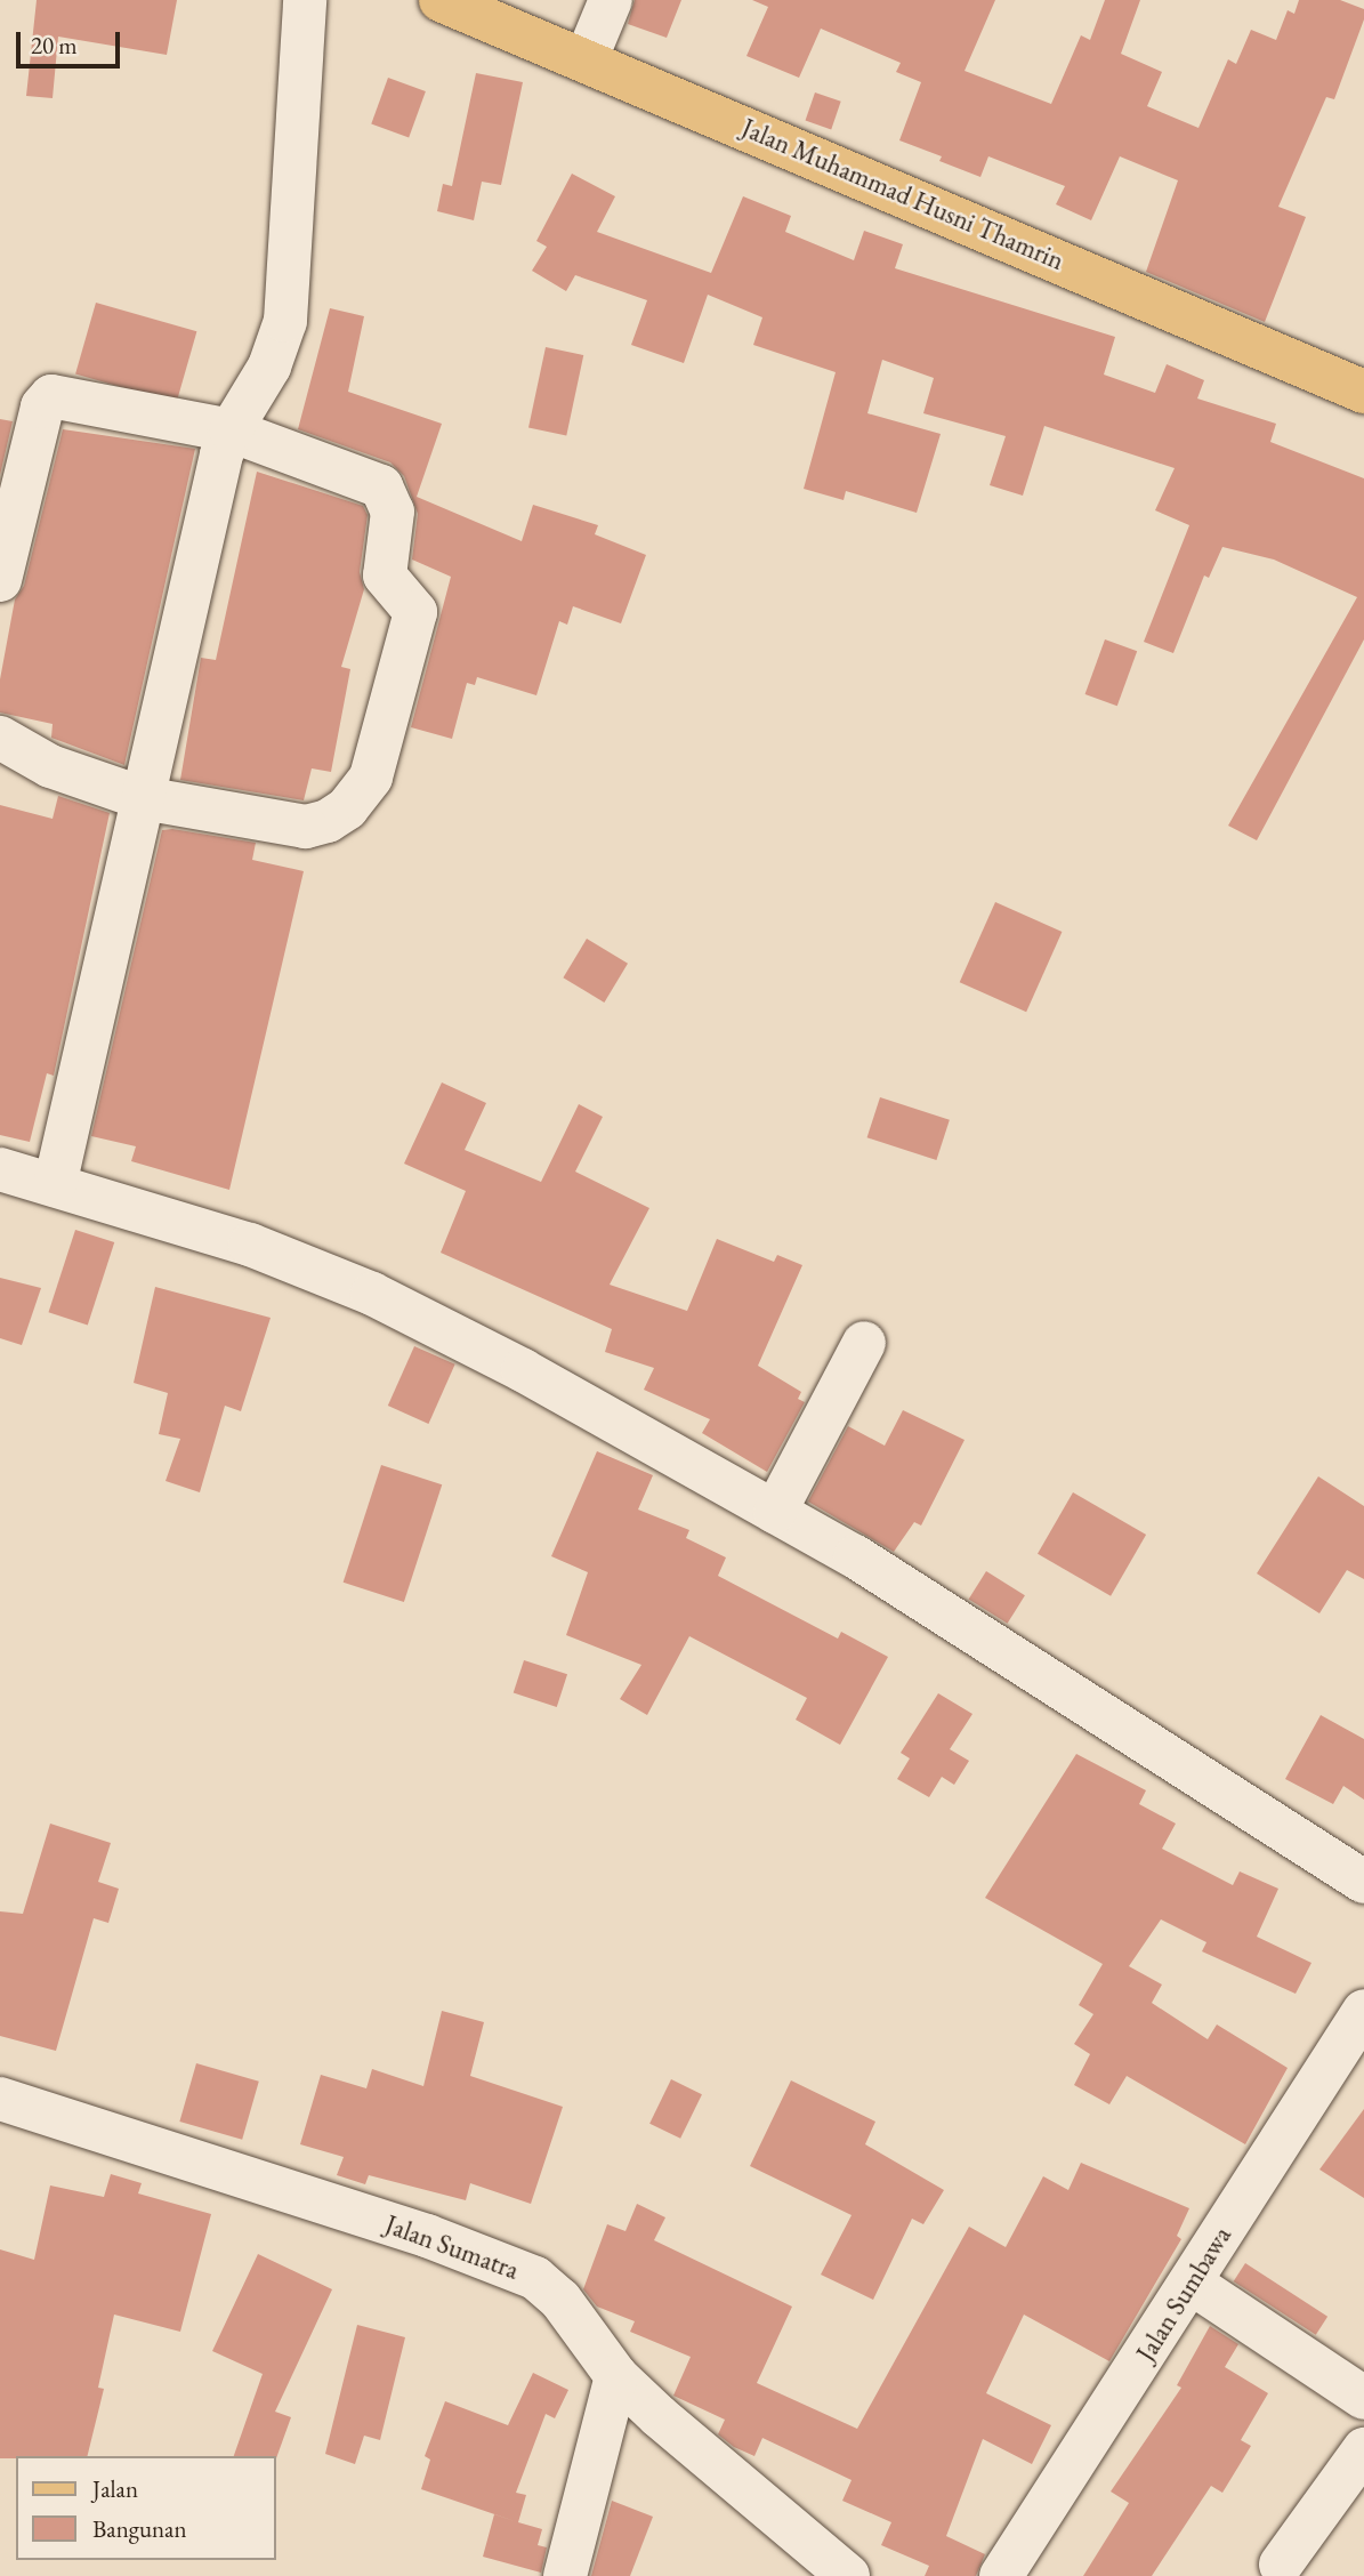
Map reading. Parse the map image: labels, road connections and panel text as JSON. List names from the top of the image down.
{
  "streets": {
    "main road": ["Jalan Muhammad Husni Thamrin"],
    "street": ["Jalan Sumatra", "Jalan Sumbawa"]
  },
  "legend": ["Jalan", "Bangunan"],
  "scale_bar": "20 m"
}
